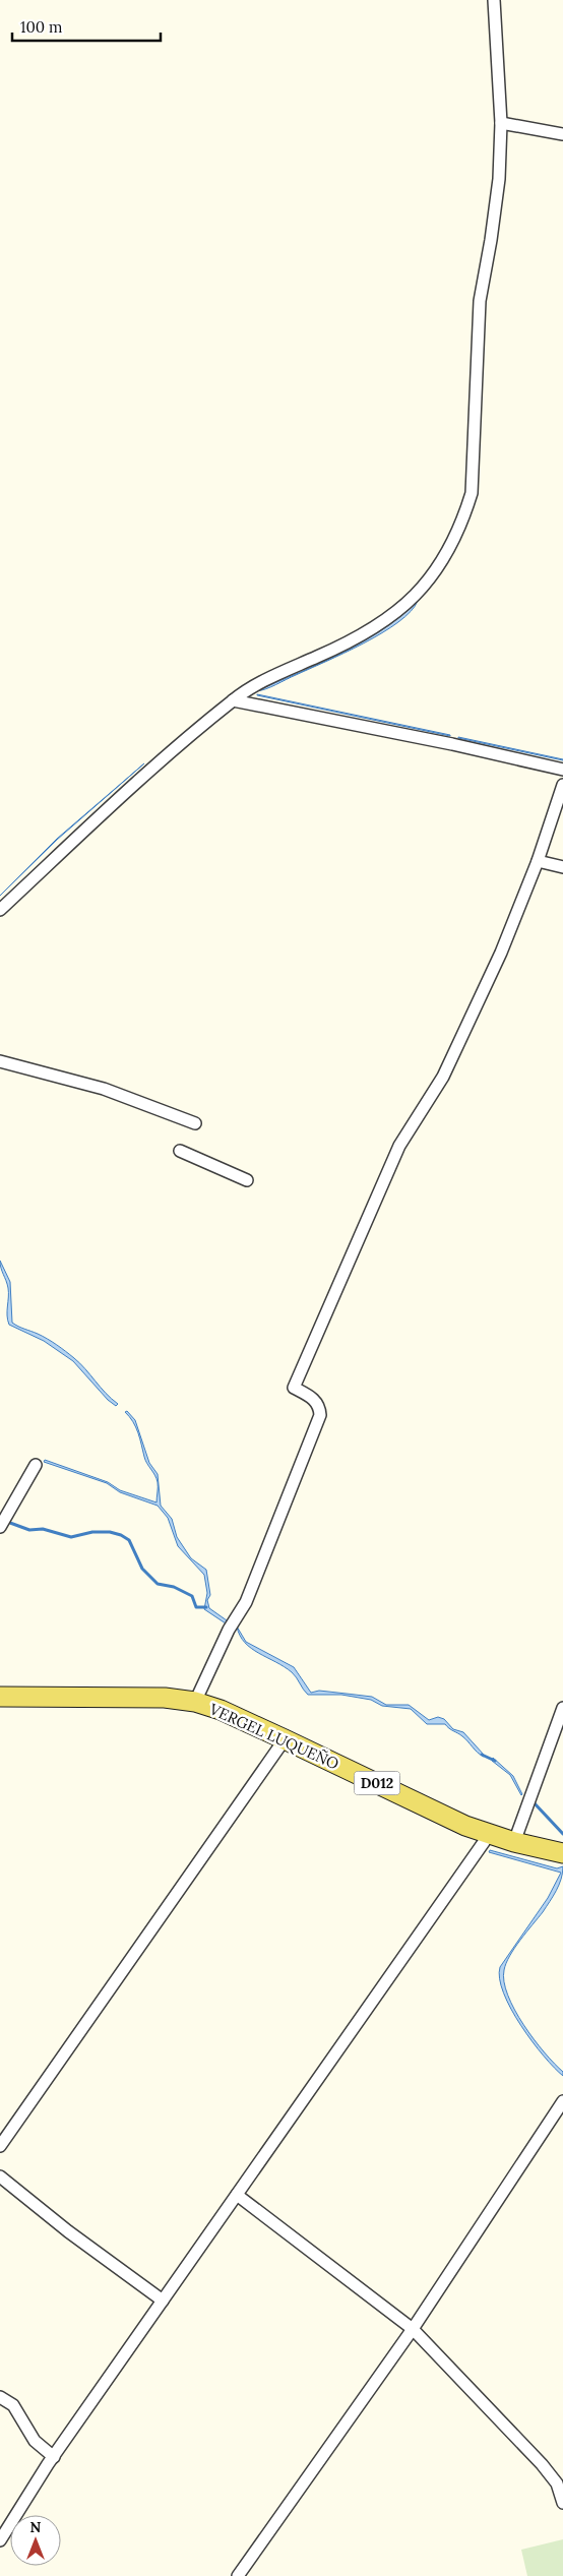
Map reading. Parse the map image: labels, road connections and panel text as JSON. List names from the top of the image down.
{
  "streets": {
    "main road": ["VERGEL LUQUEÑO", "D012"]
  },
  "scale_bar": "100 m",
  "north": "top"
}
